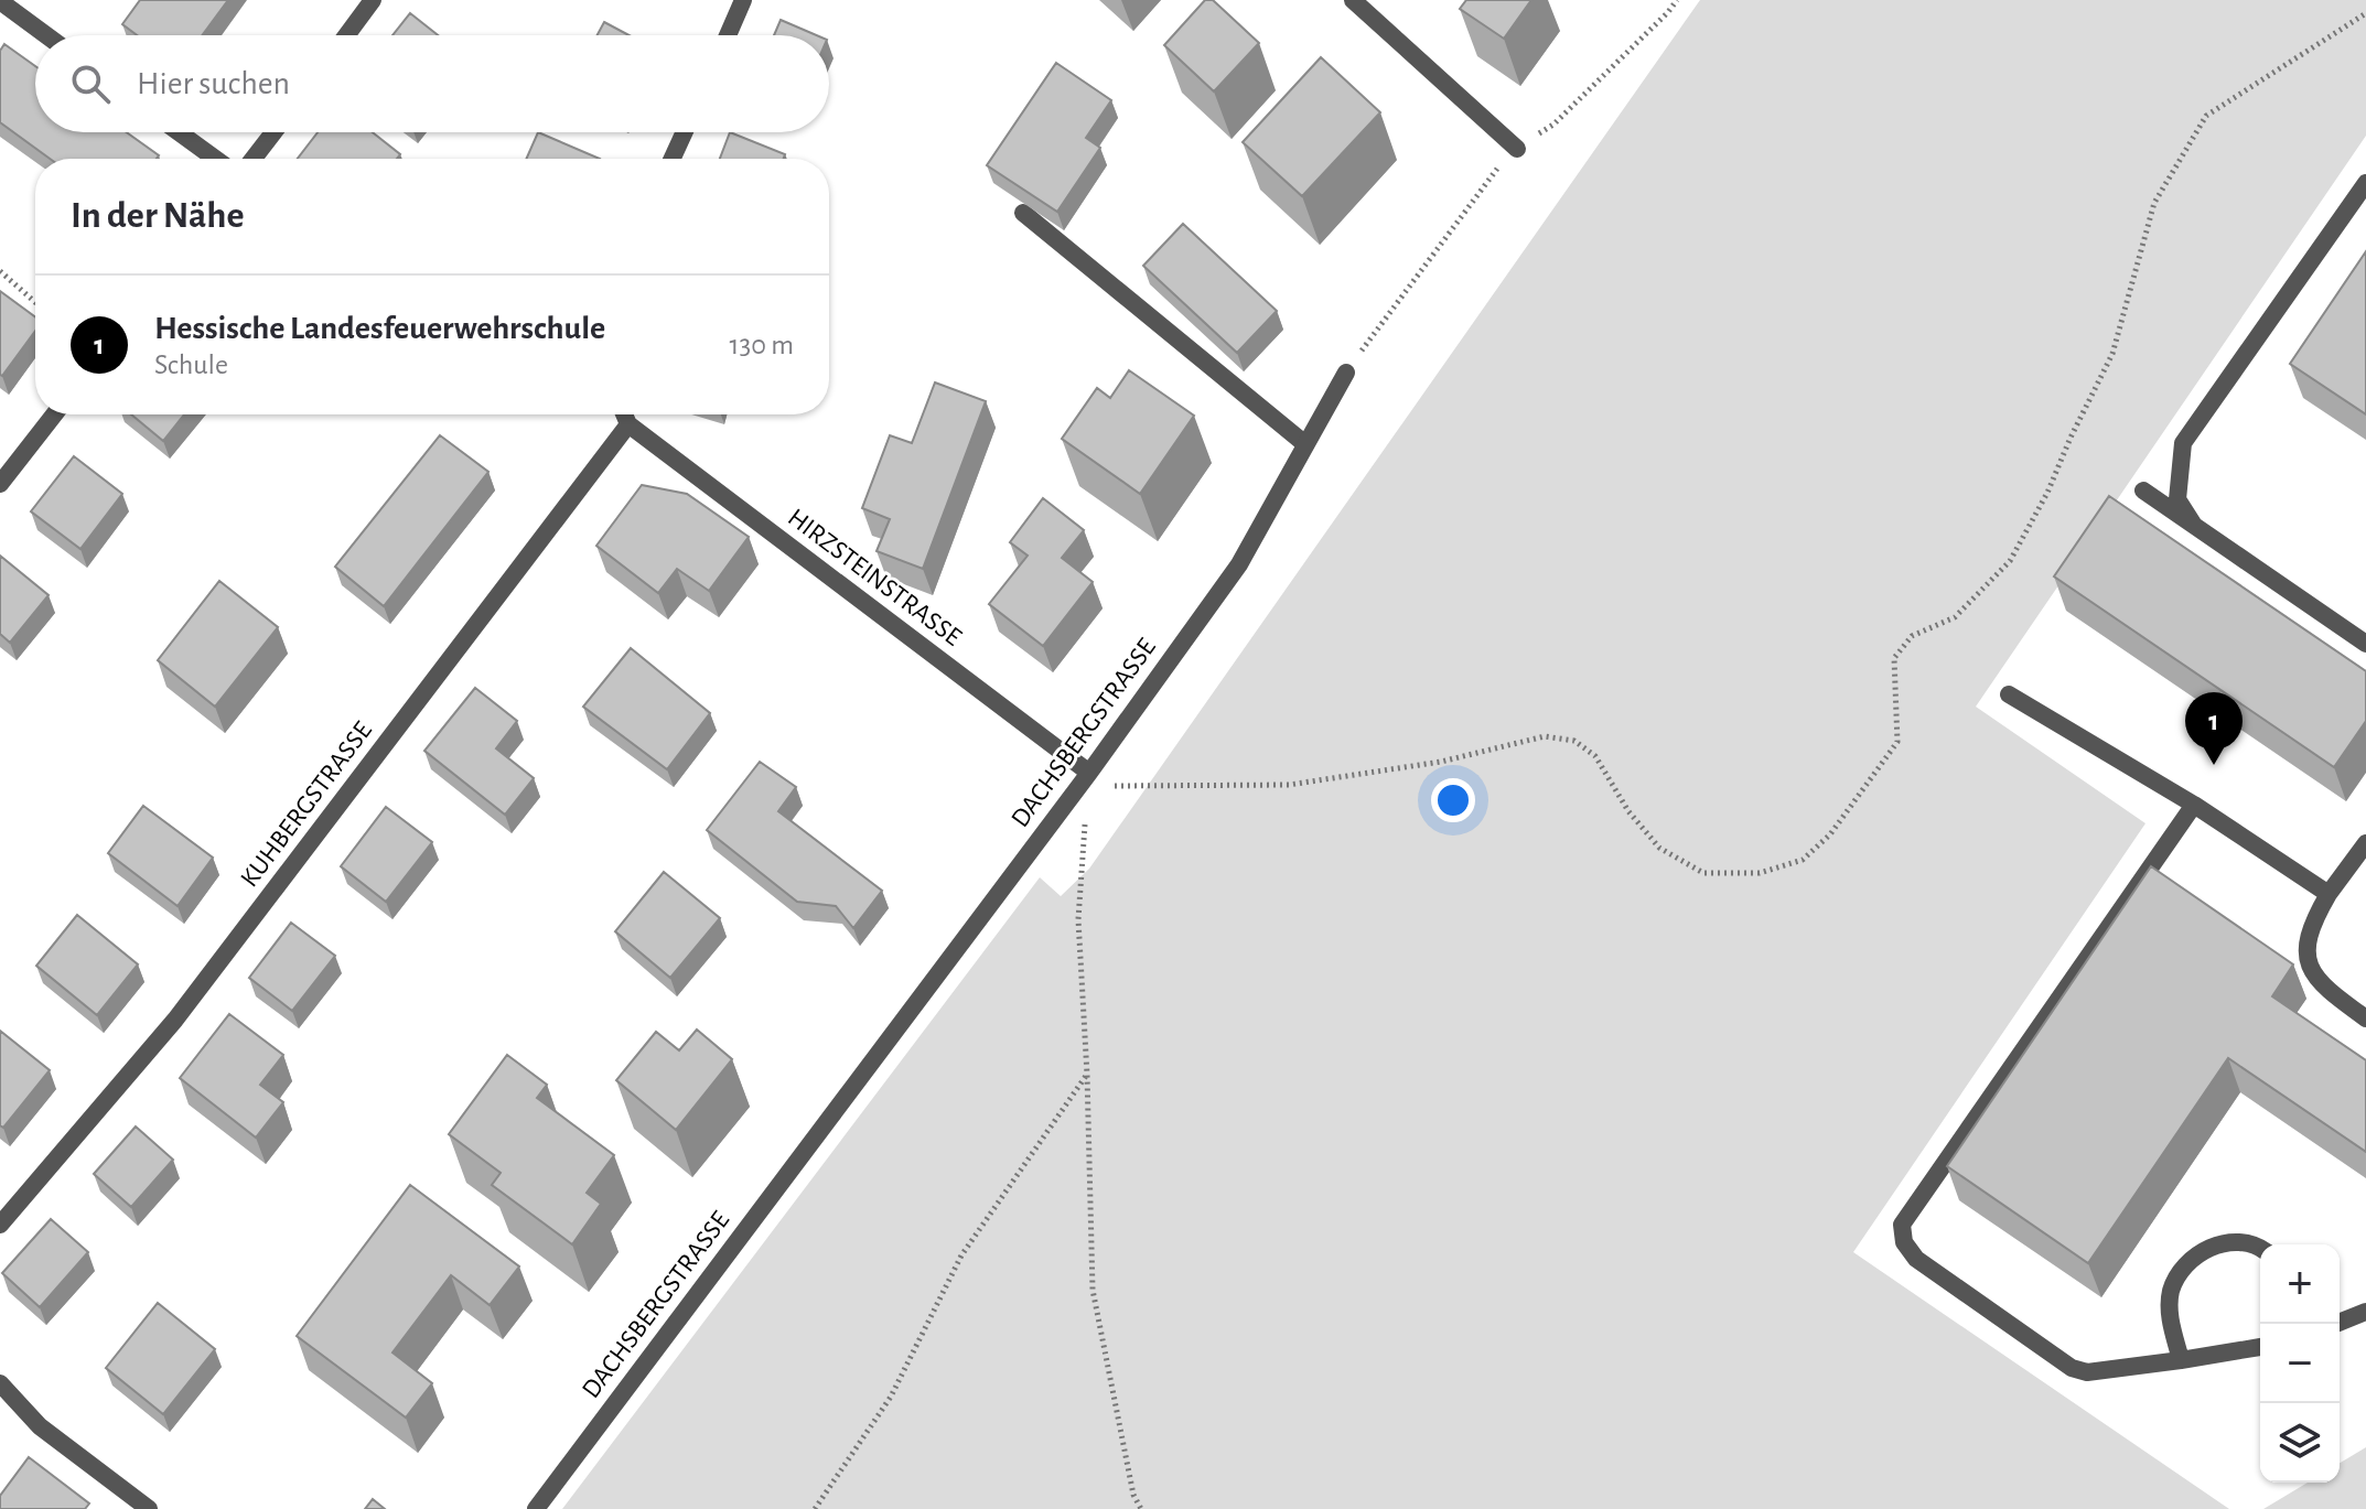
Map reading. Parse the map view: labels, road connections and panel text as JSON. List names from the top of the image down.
{
  "streets": {
    "street": ["HIRZSTEINSTRASSE", "DACHSBERGSTRASSE", "KUHBERGSTRASSE"]
  },
  "crossings": [
    ["HIRZSTEINSTRASSE", "DACHSBERGSTRASSE"],
    ["HIRZSTEINSTRASSE", "KUHBERGSTRASSE"]
  ],
  "page": {
    "search": "Hier suchen",
    "heading": "In der Nähe",
    "list": [
      {
        "mark": "1",
        "name": "Hessische Landesfeuerwehrschule",
        "note": "Schule",
        "value": "130 m"
      }
    ],
    "pins": "1",
    "map_buttons": ["+", "−"]
  }
}
